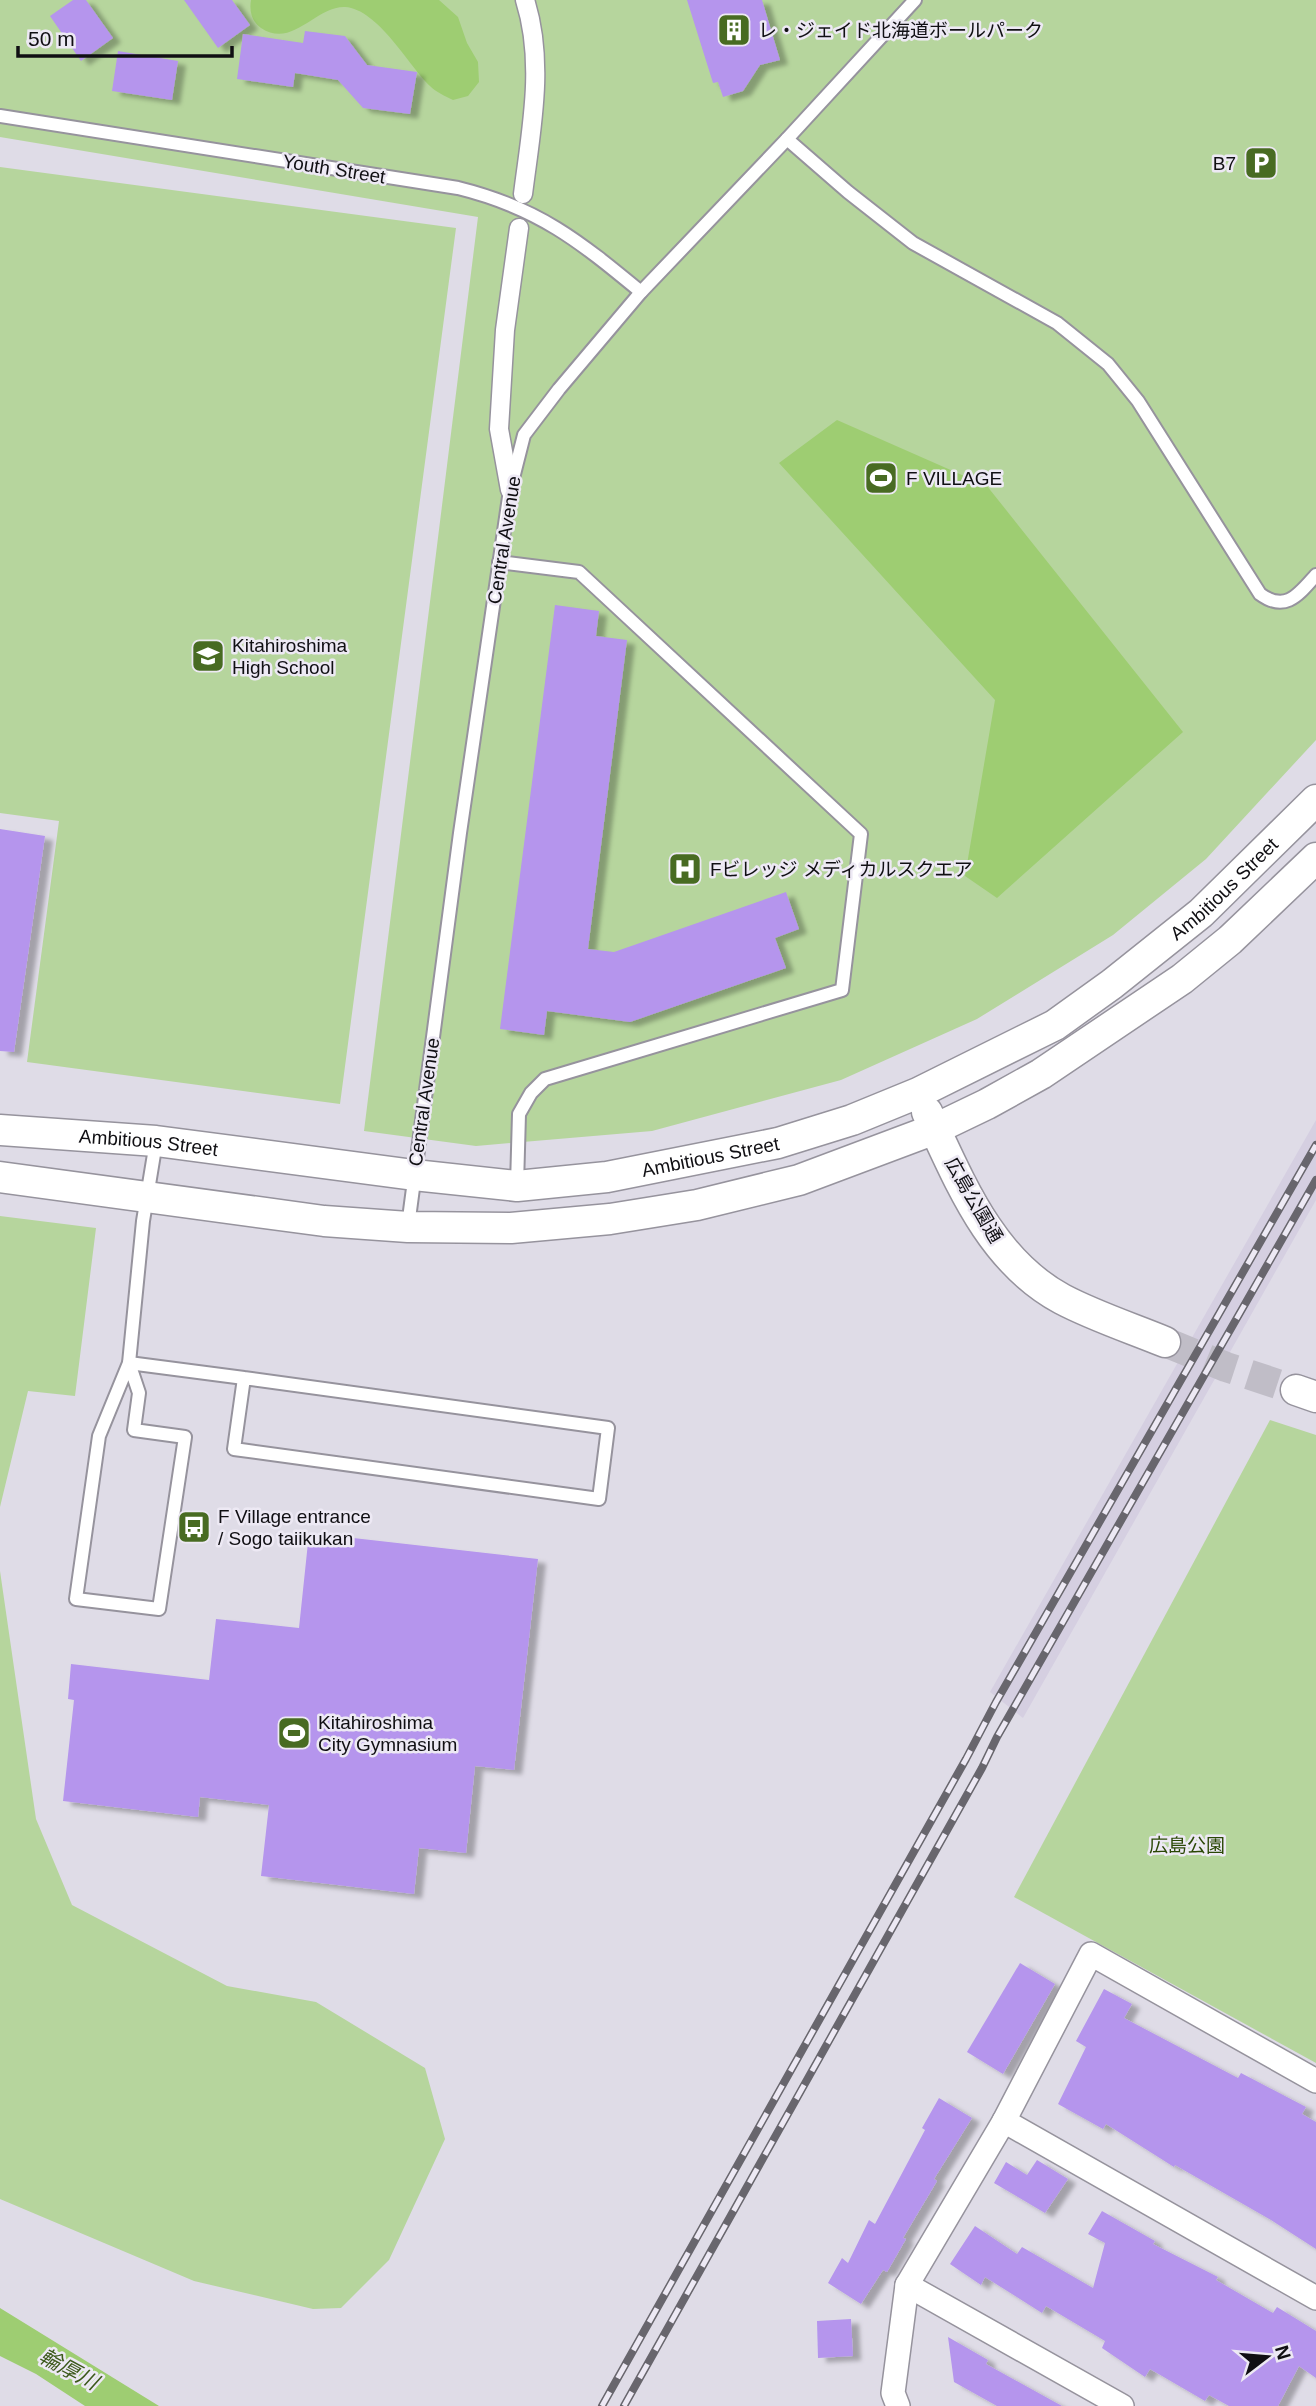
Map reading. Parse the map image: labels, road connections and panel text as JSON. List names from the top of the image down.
{
  "streets": {
    "street": ["Ambitious Street", "広島公園通"],
    "lane": ["Youth Street", "Central Avenue"]
  },
  "crossings": [
    ["Youth Street", "Central Avenue"],
    ["Central Avenue", "Ambitious Street"],
    ["Ambitious Street", "広島公園通"]
  ],
  "water": ["輪厚川"],
  "parks": ["広島公園"],
  "places": {
    "building": ["レ・ジェイド北海道ボールパーク"],
    "parking": ["B7"],
    "sports": ["F VILLAGE", "Kitahiroshima City Gymnasium"],
    "school or university": ["Kitahiroshima High School"],
    "hospital": ["Fビレッジ メディカルスクエア"],
    "bus stop": ["F Village entrance / Sogo taiikukan"]
  },
  "scale_bar": "50 m",
  "north": "right"
}
